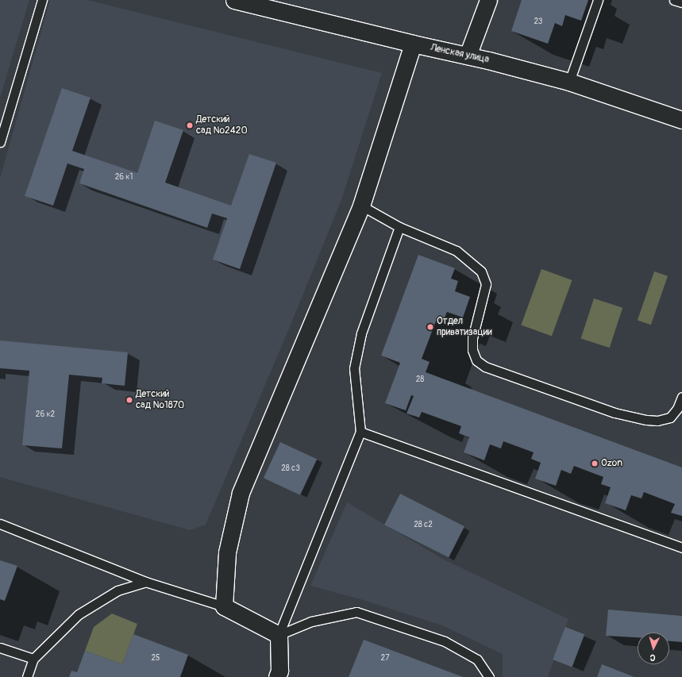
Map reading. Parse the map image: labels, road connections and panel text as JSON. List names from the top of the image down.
{
  "streets": {
    "street": ["Ленская улица"]
  },
  "places": [
    "Детский сад №2420",
    "Отдел приватизации",
    "Детский сад №1870",
    "Ozon"
  ],
  "house_numbers": [
    "23",
    "26 к1",
    "28",
    "26 к2",
    "28 с3",
    "28 с2",
    "25",
    "27"
  ],
  "north": "bottom"
}
